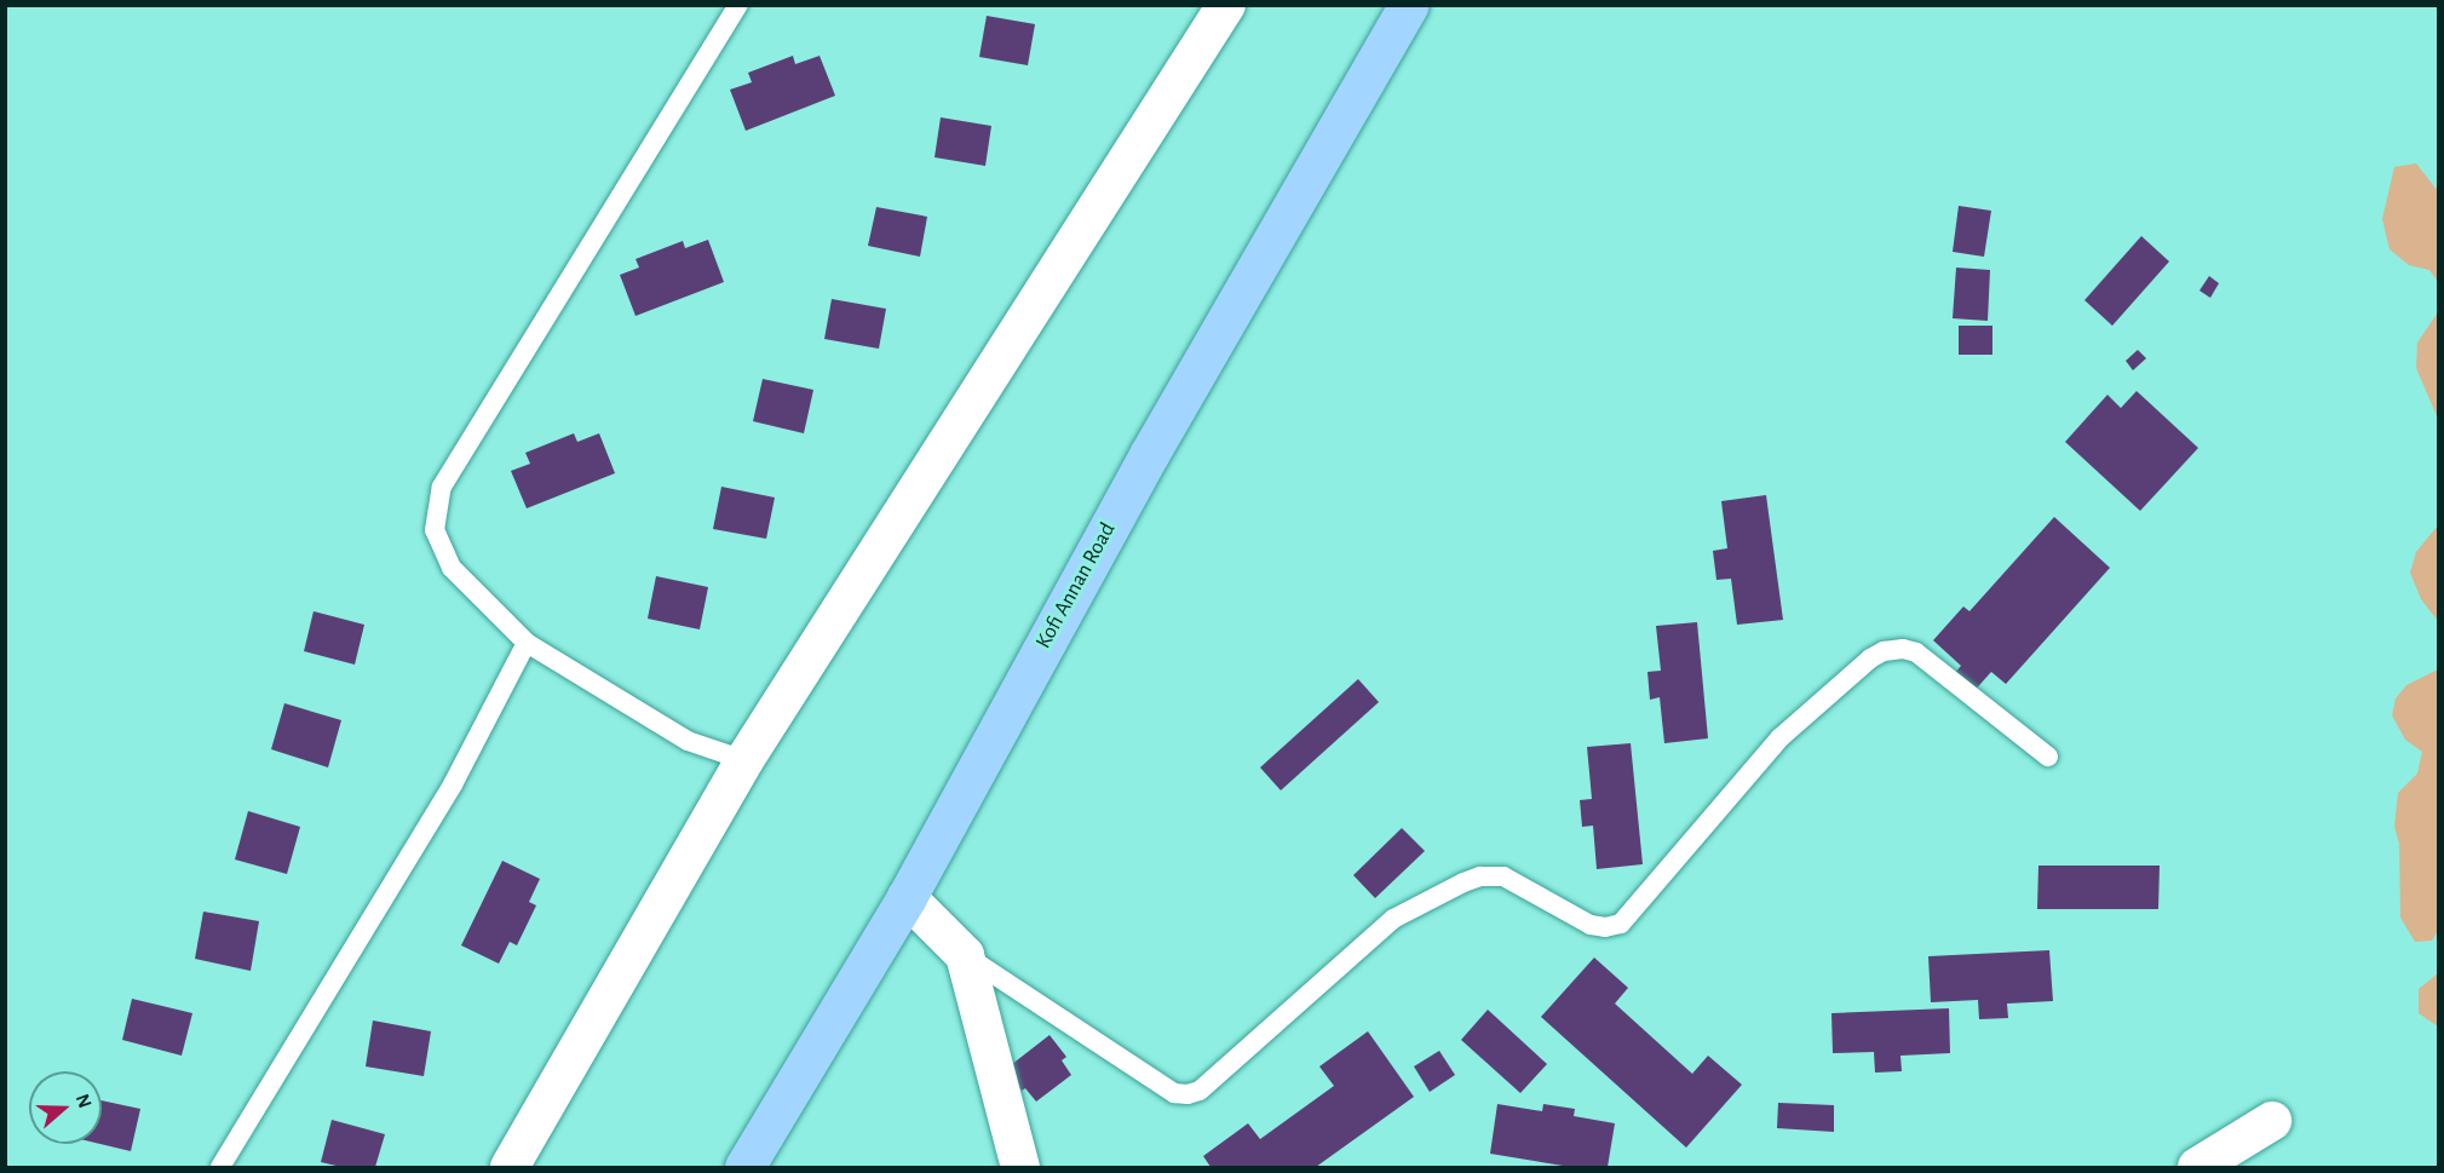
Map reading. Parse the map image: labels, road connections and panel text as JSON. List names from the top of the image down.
{
  "streets": {
    "main road": ["Kofi Annan Road"]
  },
  "north": "right"
}
